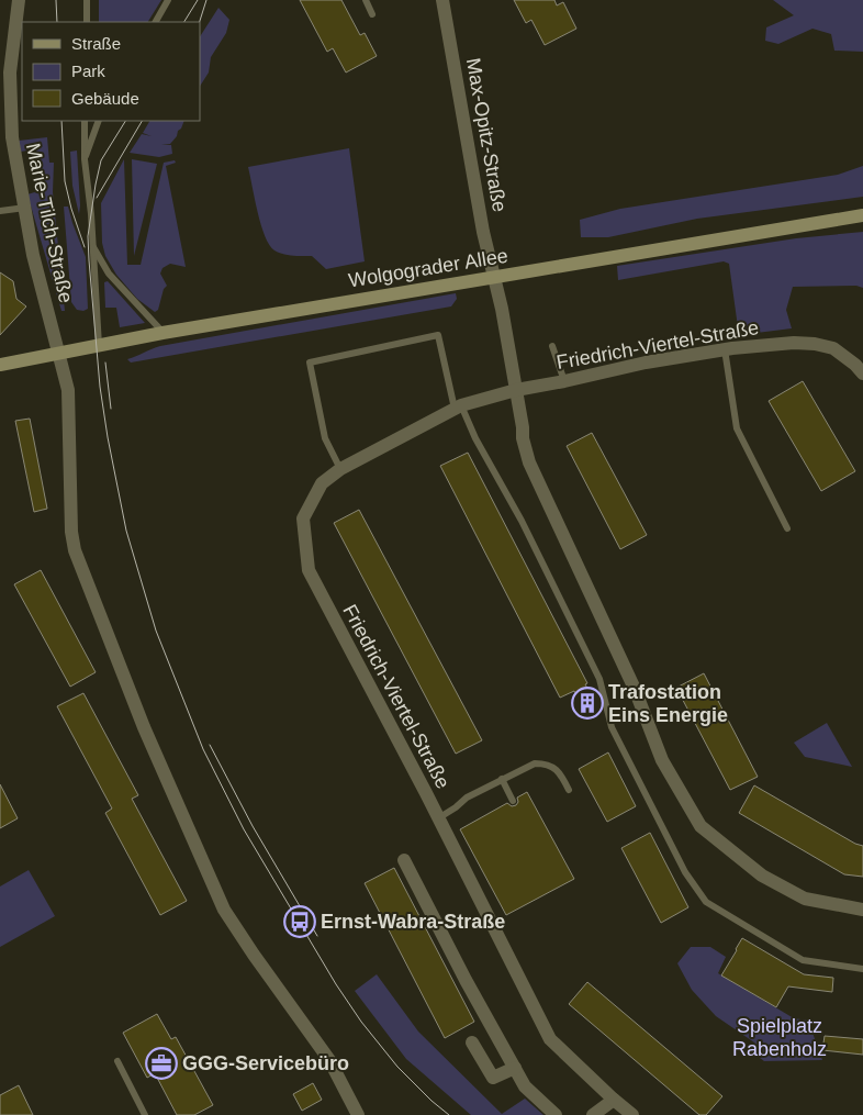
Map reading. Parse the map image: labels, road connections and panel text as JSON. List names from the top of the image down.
{
  "streets": {
    "main road": ["Wolgograder Allee"],
    "street": ["Max-Opitz-Straße", "Marie-Tilch-Straße", "Friedrich-Viertel-Straße"]
  },
  "crossings": [
    ["Max-Opitz-Straße", "Wolgograder Allee"],
    ["Marie-Tilch-Straße", "Wolgograder Allee"]
  ],
  "parks": ["Spielplatz Rabenholz"],
  "places": {
    "building": ["Trafostation Eins Energie"],
    "bus stop": ["Ernst-Wabra-Straße"],
    "office": ["GGG-Servicebüro"]
  },
  "legend": ["Straße", "Park", "Gebäude"]
}
